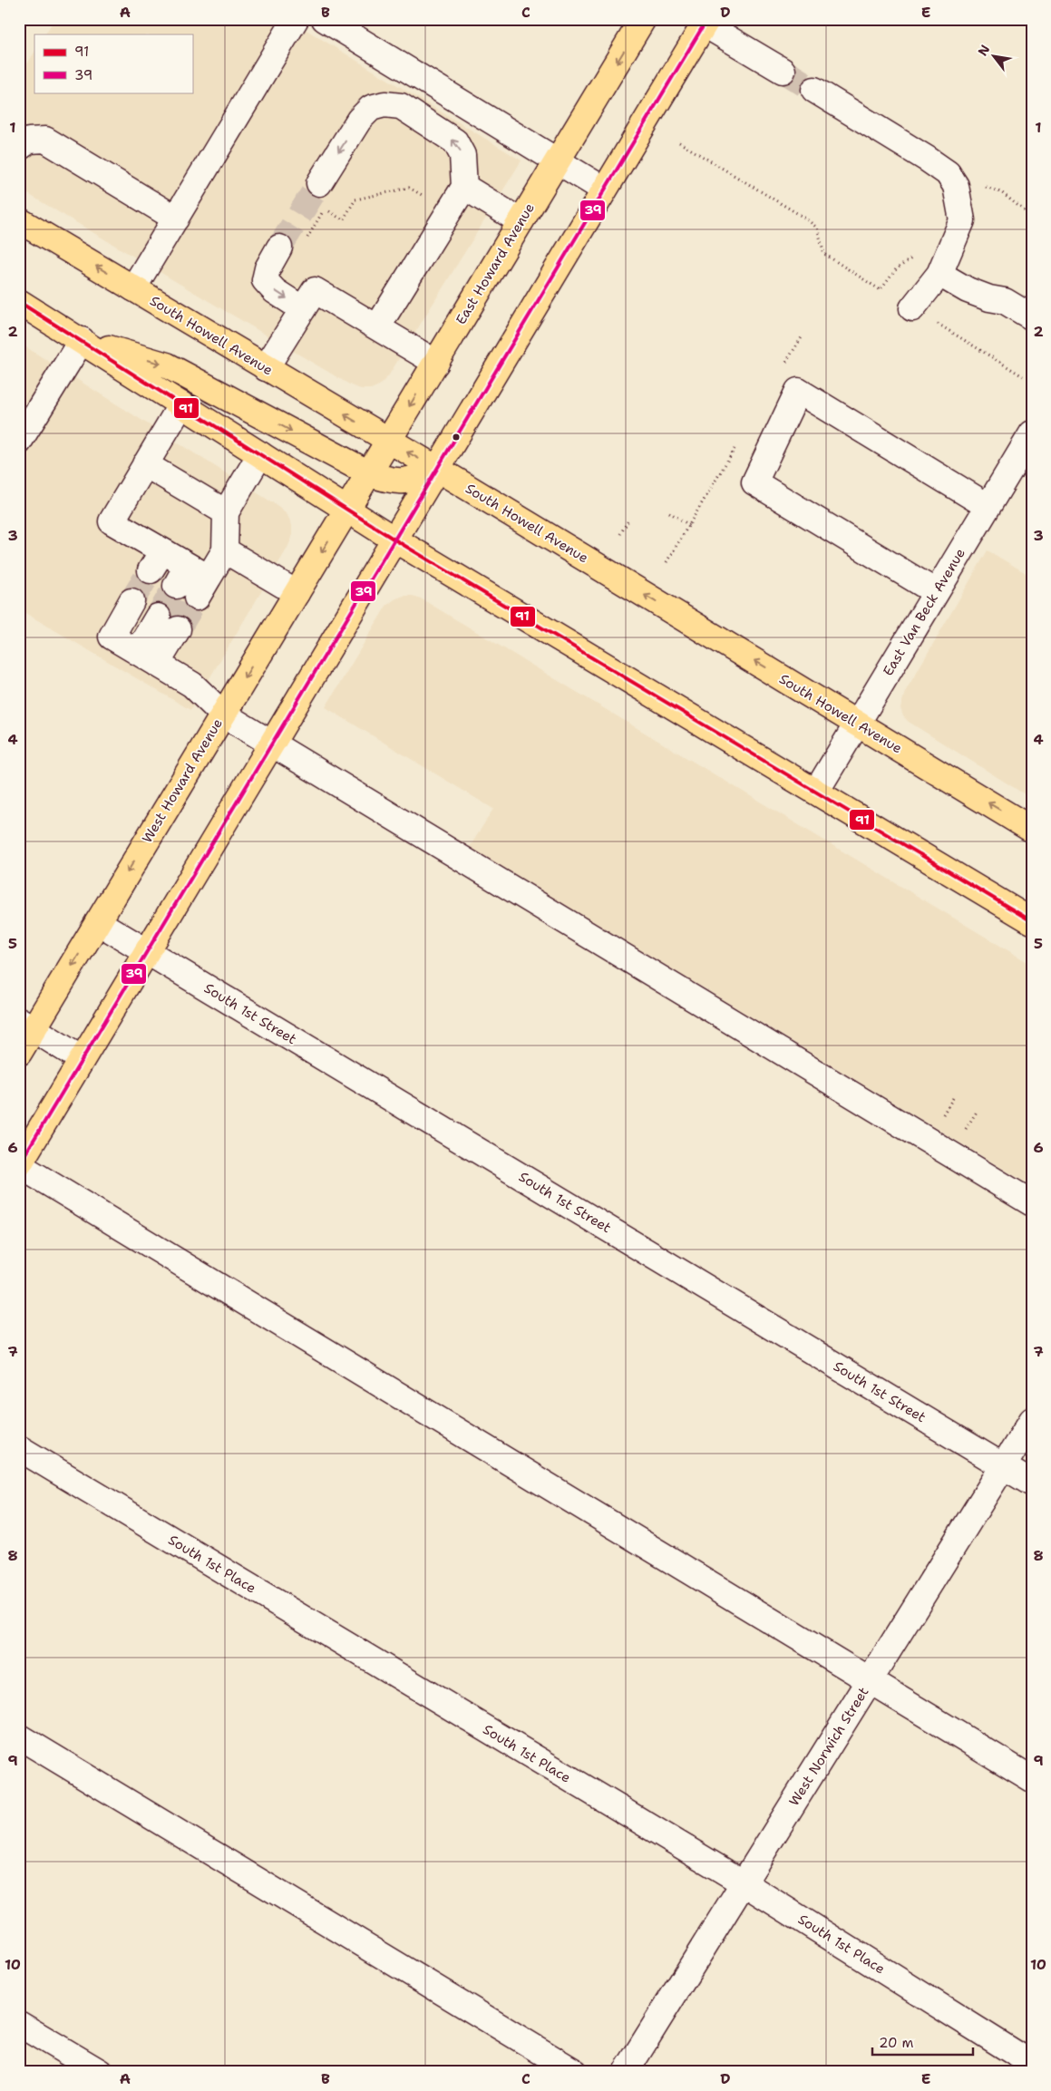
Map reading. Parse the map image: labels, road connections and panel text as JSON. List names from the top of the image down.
{
  "streets": {
    "main road": ["East Howard Avenue", "South Howell Avenue", "West Howard Avenue"],
    "street": [
      "East Van Beck Avenue",
      "South 1st Street",
      "South 1st Place",
      "West Norwich Street"
    ]
  },
  "crossings": [
    ["East Howard Avenue", "South Howell Avenue"],
    ["East Howard Avenue", "West Howard Avenue"],
    ["South Howell Avenue", "East Van Beck Avenue"],
    ["West Howard Avenue", "South 1st Street"],
    ["South 1st Street", "West Norwich Street"],
    ["South 1st Place", "West Norwich Street"]
  ],
  "lines": ["transit line 39", "transit line 91"],
  "legend": ["91", "39"],
  "scale_bar": "20 m",
  "north": "top left",
  "grid": {
    "columns": [
      "A",
      "B",
      "C",
      "D",
      "E"
    ],
    "rows": [
      "1",
      "2",
      "3",
      "4",
      "5",
      "6",
      "7",
      "8",
      "9",
      "10"
    ]
  }
}
